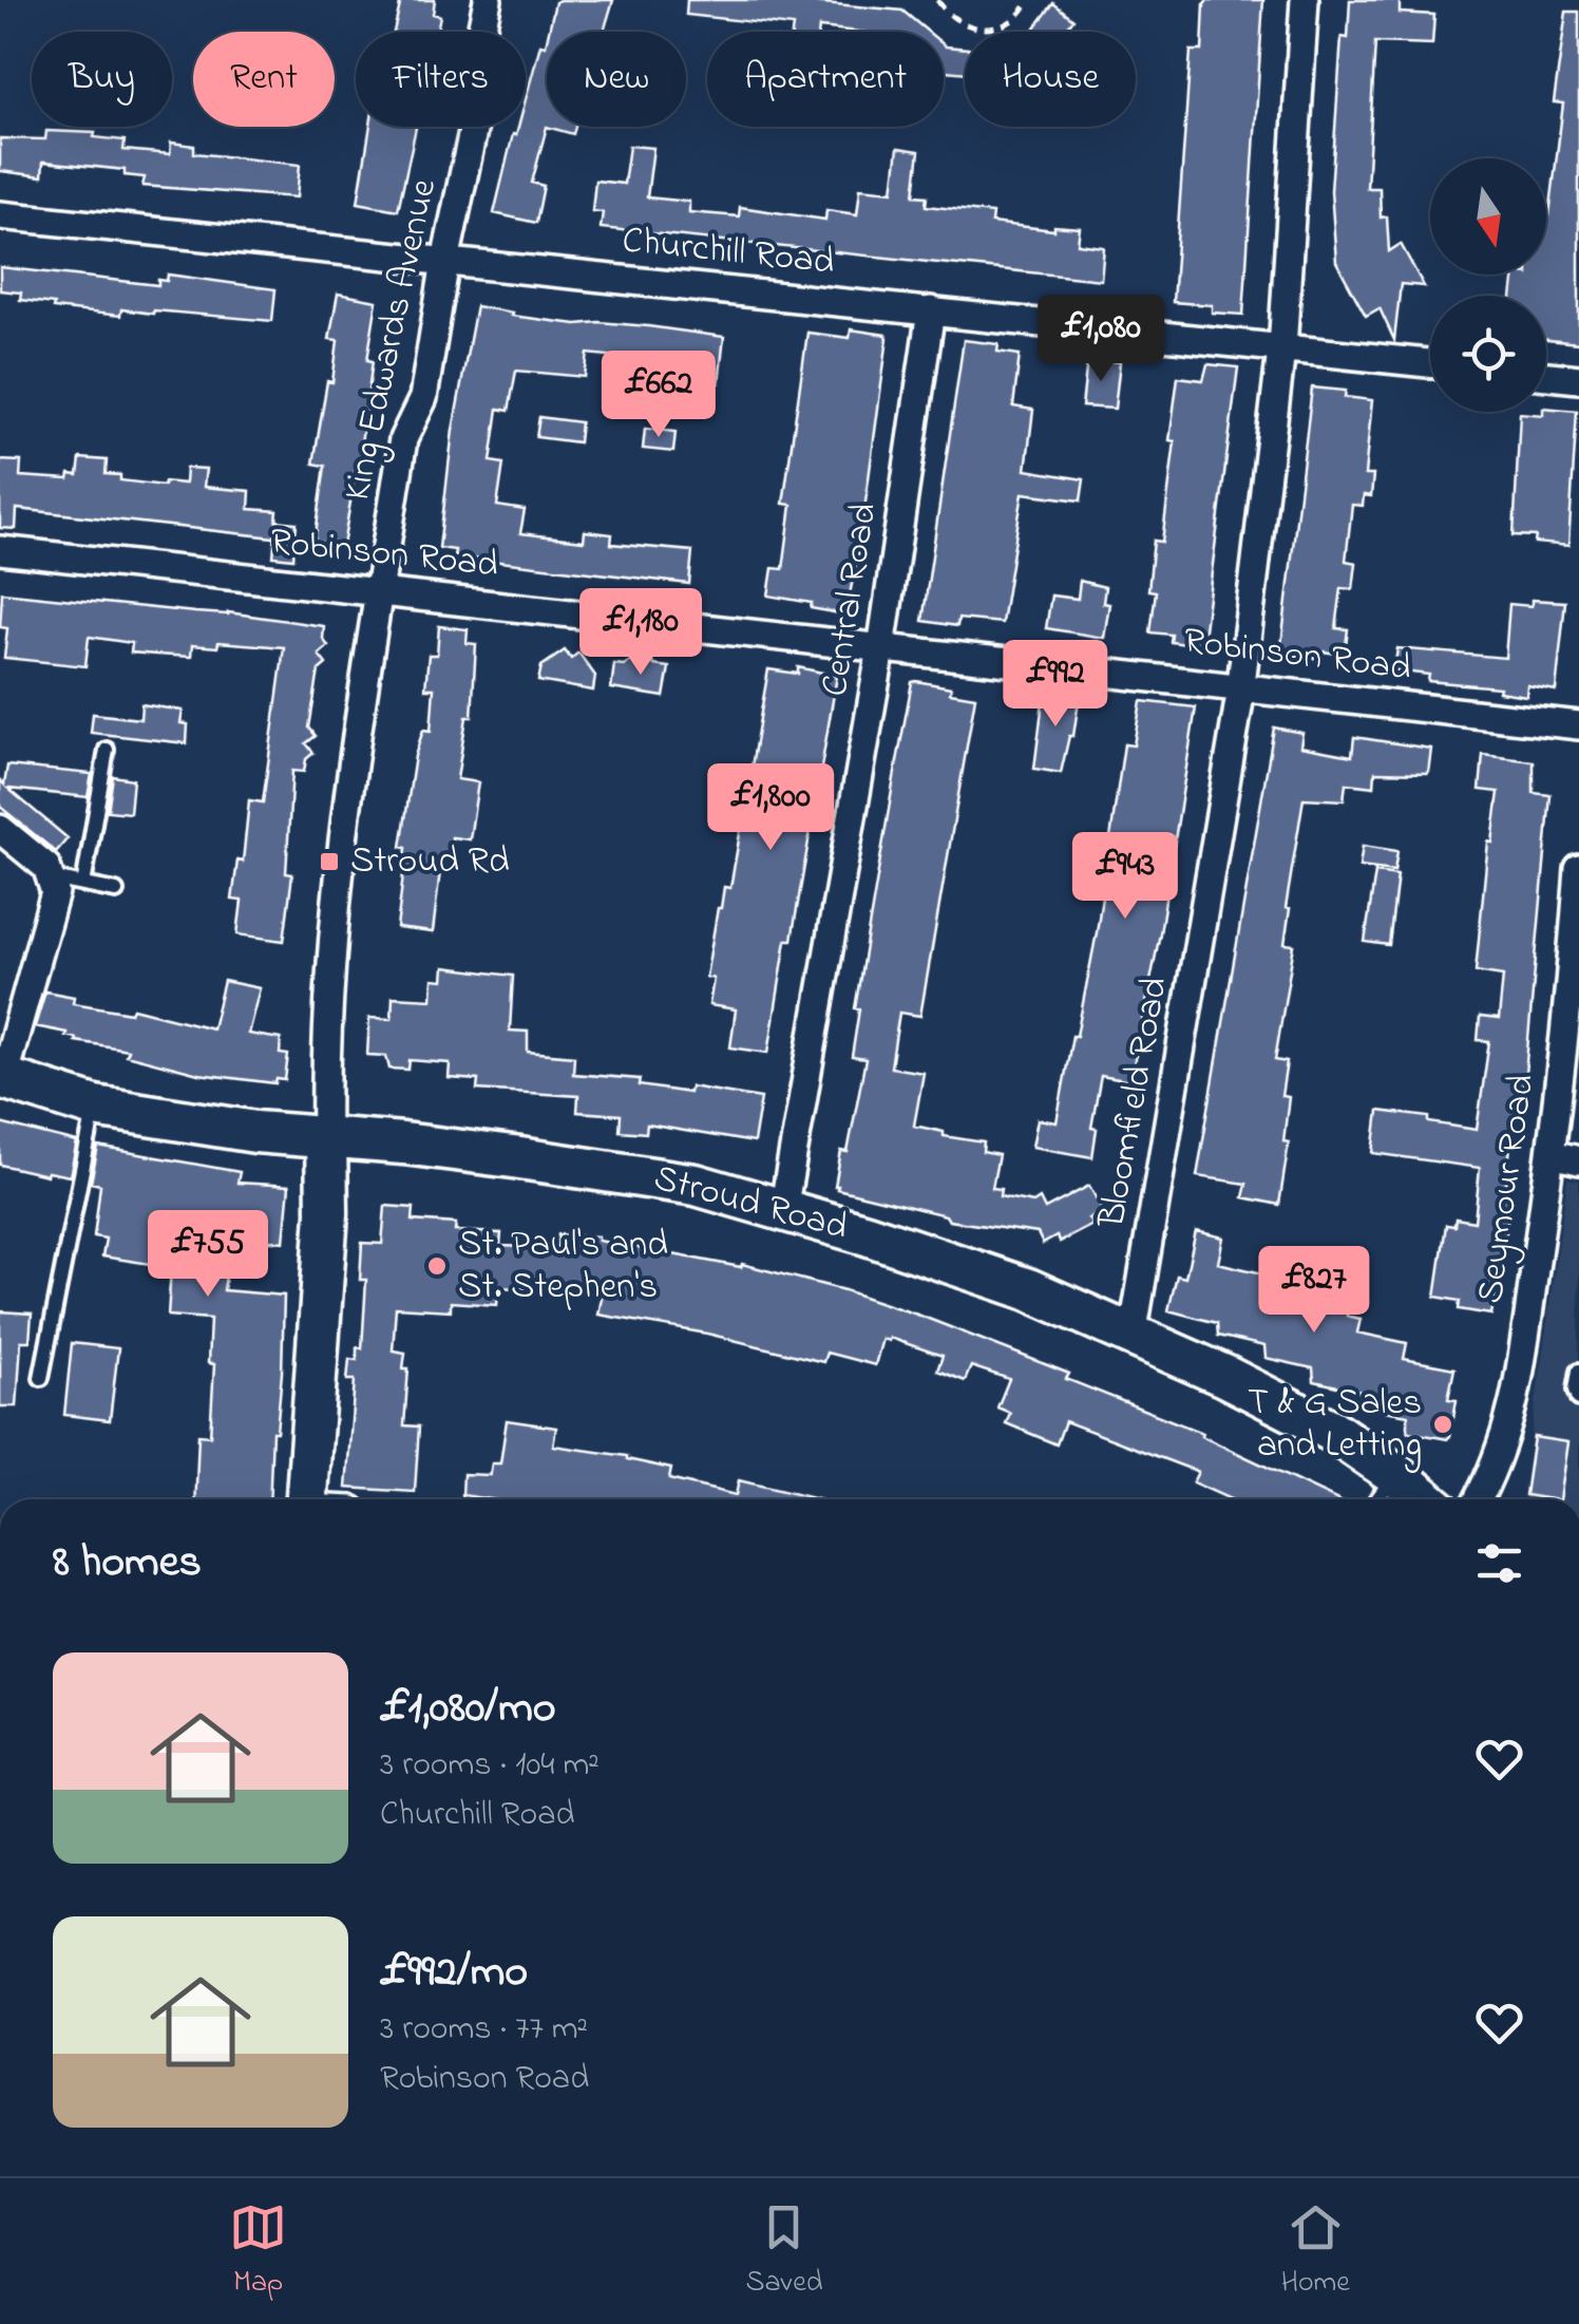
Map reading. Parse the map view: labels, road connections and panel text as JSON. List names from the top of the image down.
{
  "streets": {
    "main road": ["Stroud Road"],
    "street": [
      "Churchill Road",
      "King Edwards Avenue",
      "Robinson Road",
      "Central Road",
      "Bloomfield Road",
      "Seymour Road"
    ]
  },
  "crossings": [
    ["Churchill Road", "King Edwards Avenue"],
    ["Churchill Road", "Central Road"],
    ["Churchill Road", "Bloomfield Road"],
    ["King Edwards Avenue", "Robinson Road"],
    ["King Edwards Avenue", "Stroud Road"],
    ["Robinson Road", "Central Road"],
    ["Robinson Road", "Bloomfield Road"],
    ["Central Road", "Stroud Road"],
    ["Bloomfield Road", "Stroud Road"]
  ],
  "places": {
    "transit": ["Stroud Rd"],
    "other": ["St. Paul's and St. Stephen's", "T & G Sales and Letting"]
  },
  "north": "bottom",
  "page": {
    "chip": [
      "Buy",
      "Rent",
      "Filters",
      "New",
      "Apartment",
      "House"
    ],
    "price": [
      "£1,080",
      "£662",
      "£1,180",
      "£992",
      "£1,800",
      "£943",
      "£755",
      "£827"
    ],
    "heading": "8 homes",
    "list": [
      {
        "name": "£1,080/mo",
        "note": "3 rooms · 104 m² · Churchill Road"
      },
      {
        "name": "£992/mo",
        "note": "3 rooms · 77 m² · Robinson Road"
      }
    ],
    "tabs": ["Map", "Saved", "Home"]
  }
}
